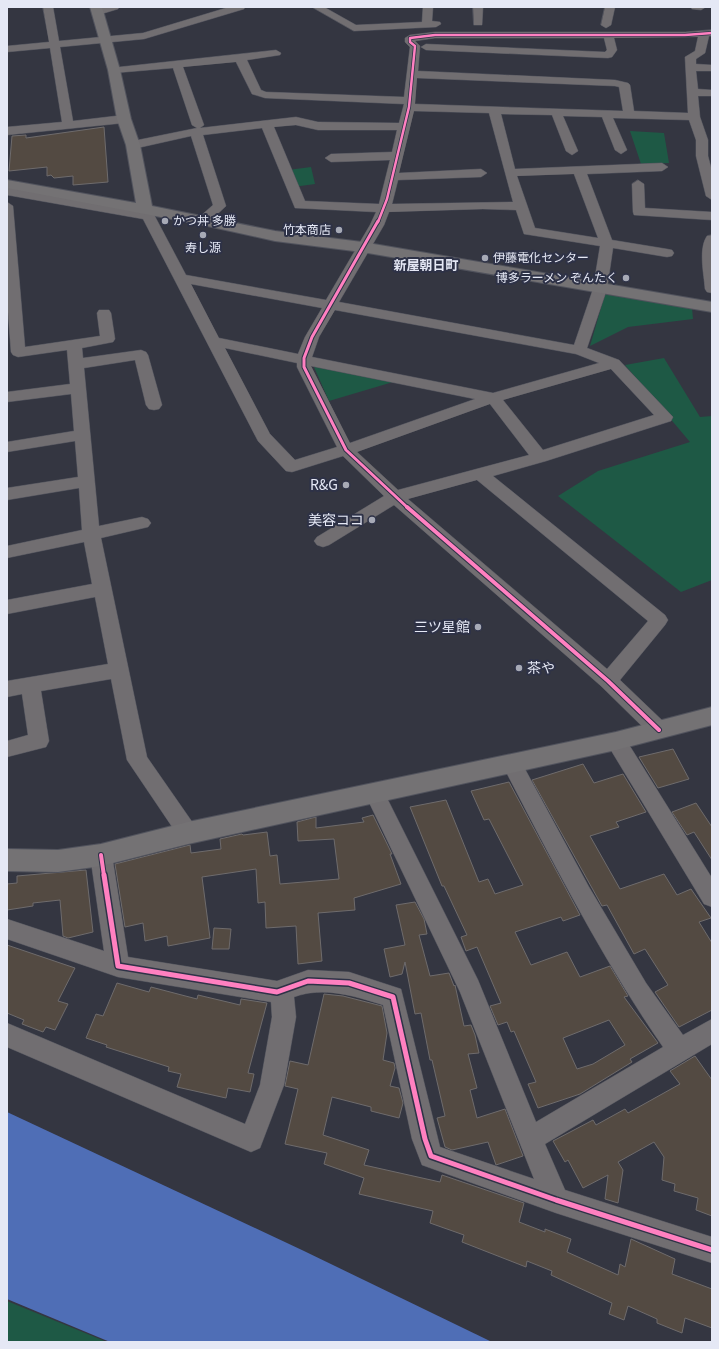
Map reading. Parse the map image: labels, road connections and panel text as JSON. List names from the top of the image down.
{
  "districts": ["新屋朝日町"],
  "places": [
    "かつ丼 多勝",
    "竹本商店",
    "寿し源",
    "伊藤電化センター",
    "博多ラーメン ぞんたく",
    "R&G",
    "美容ココ",
    "三ツ星館",
    "茶や"
  ]
}
